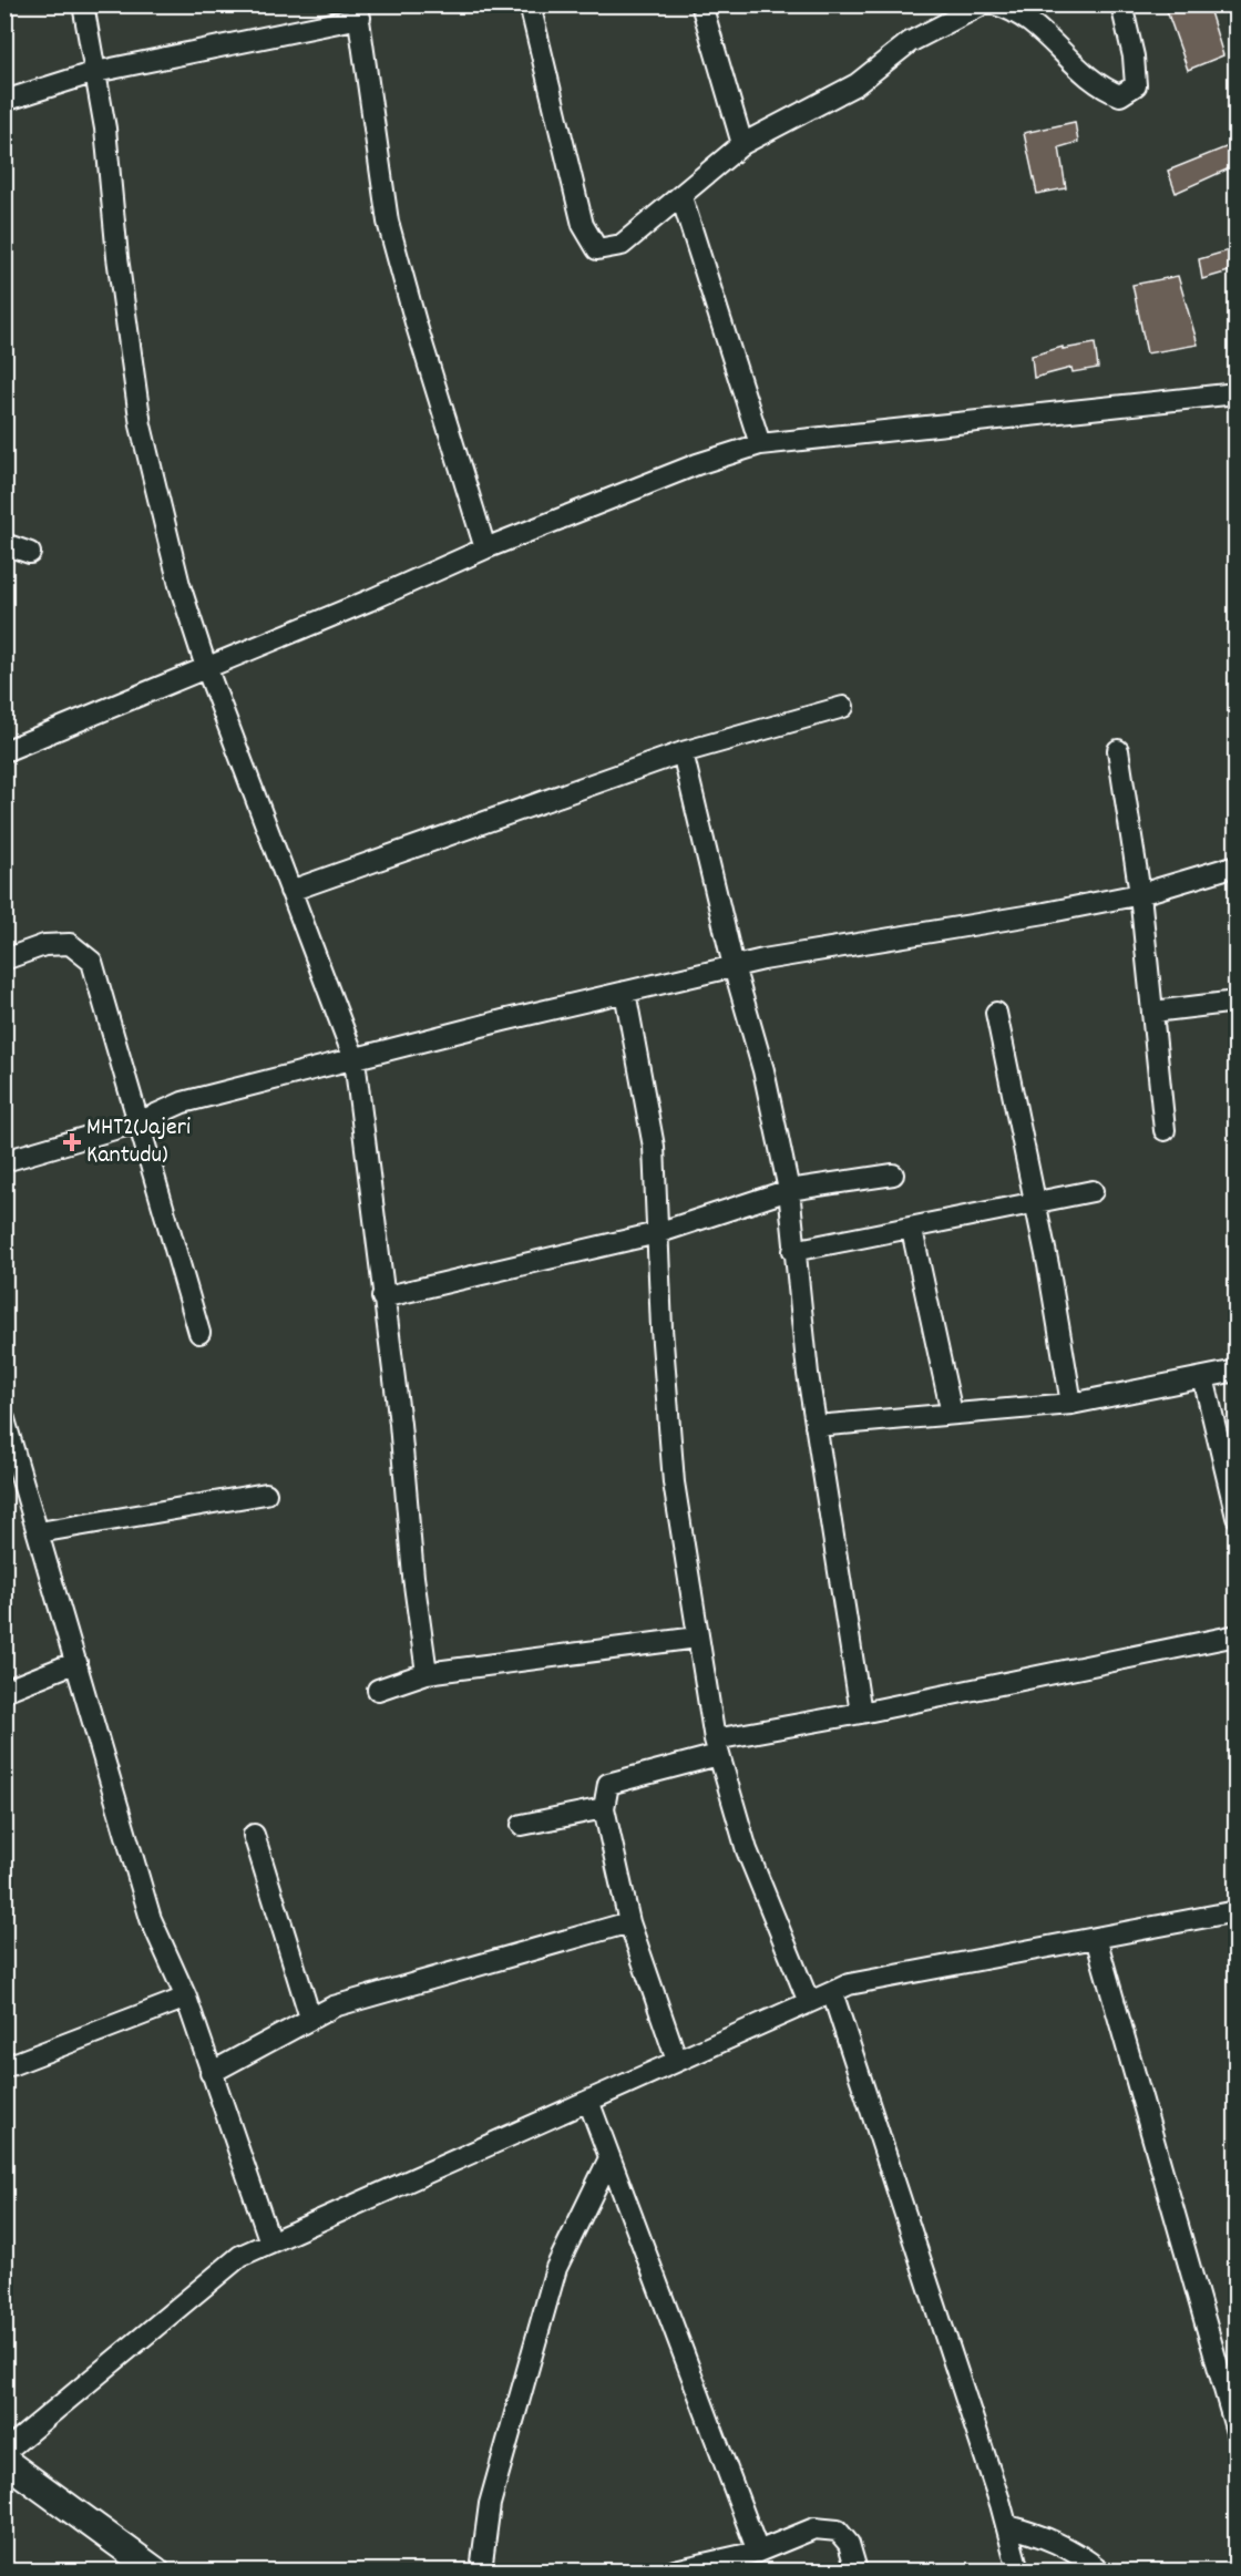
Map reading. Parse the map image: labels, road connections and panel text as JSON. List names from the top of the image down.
{
  "places": {
    "health": ["MHT2(Jajeri Kantudu)"]
  }
}
